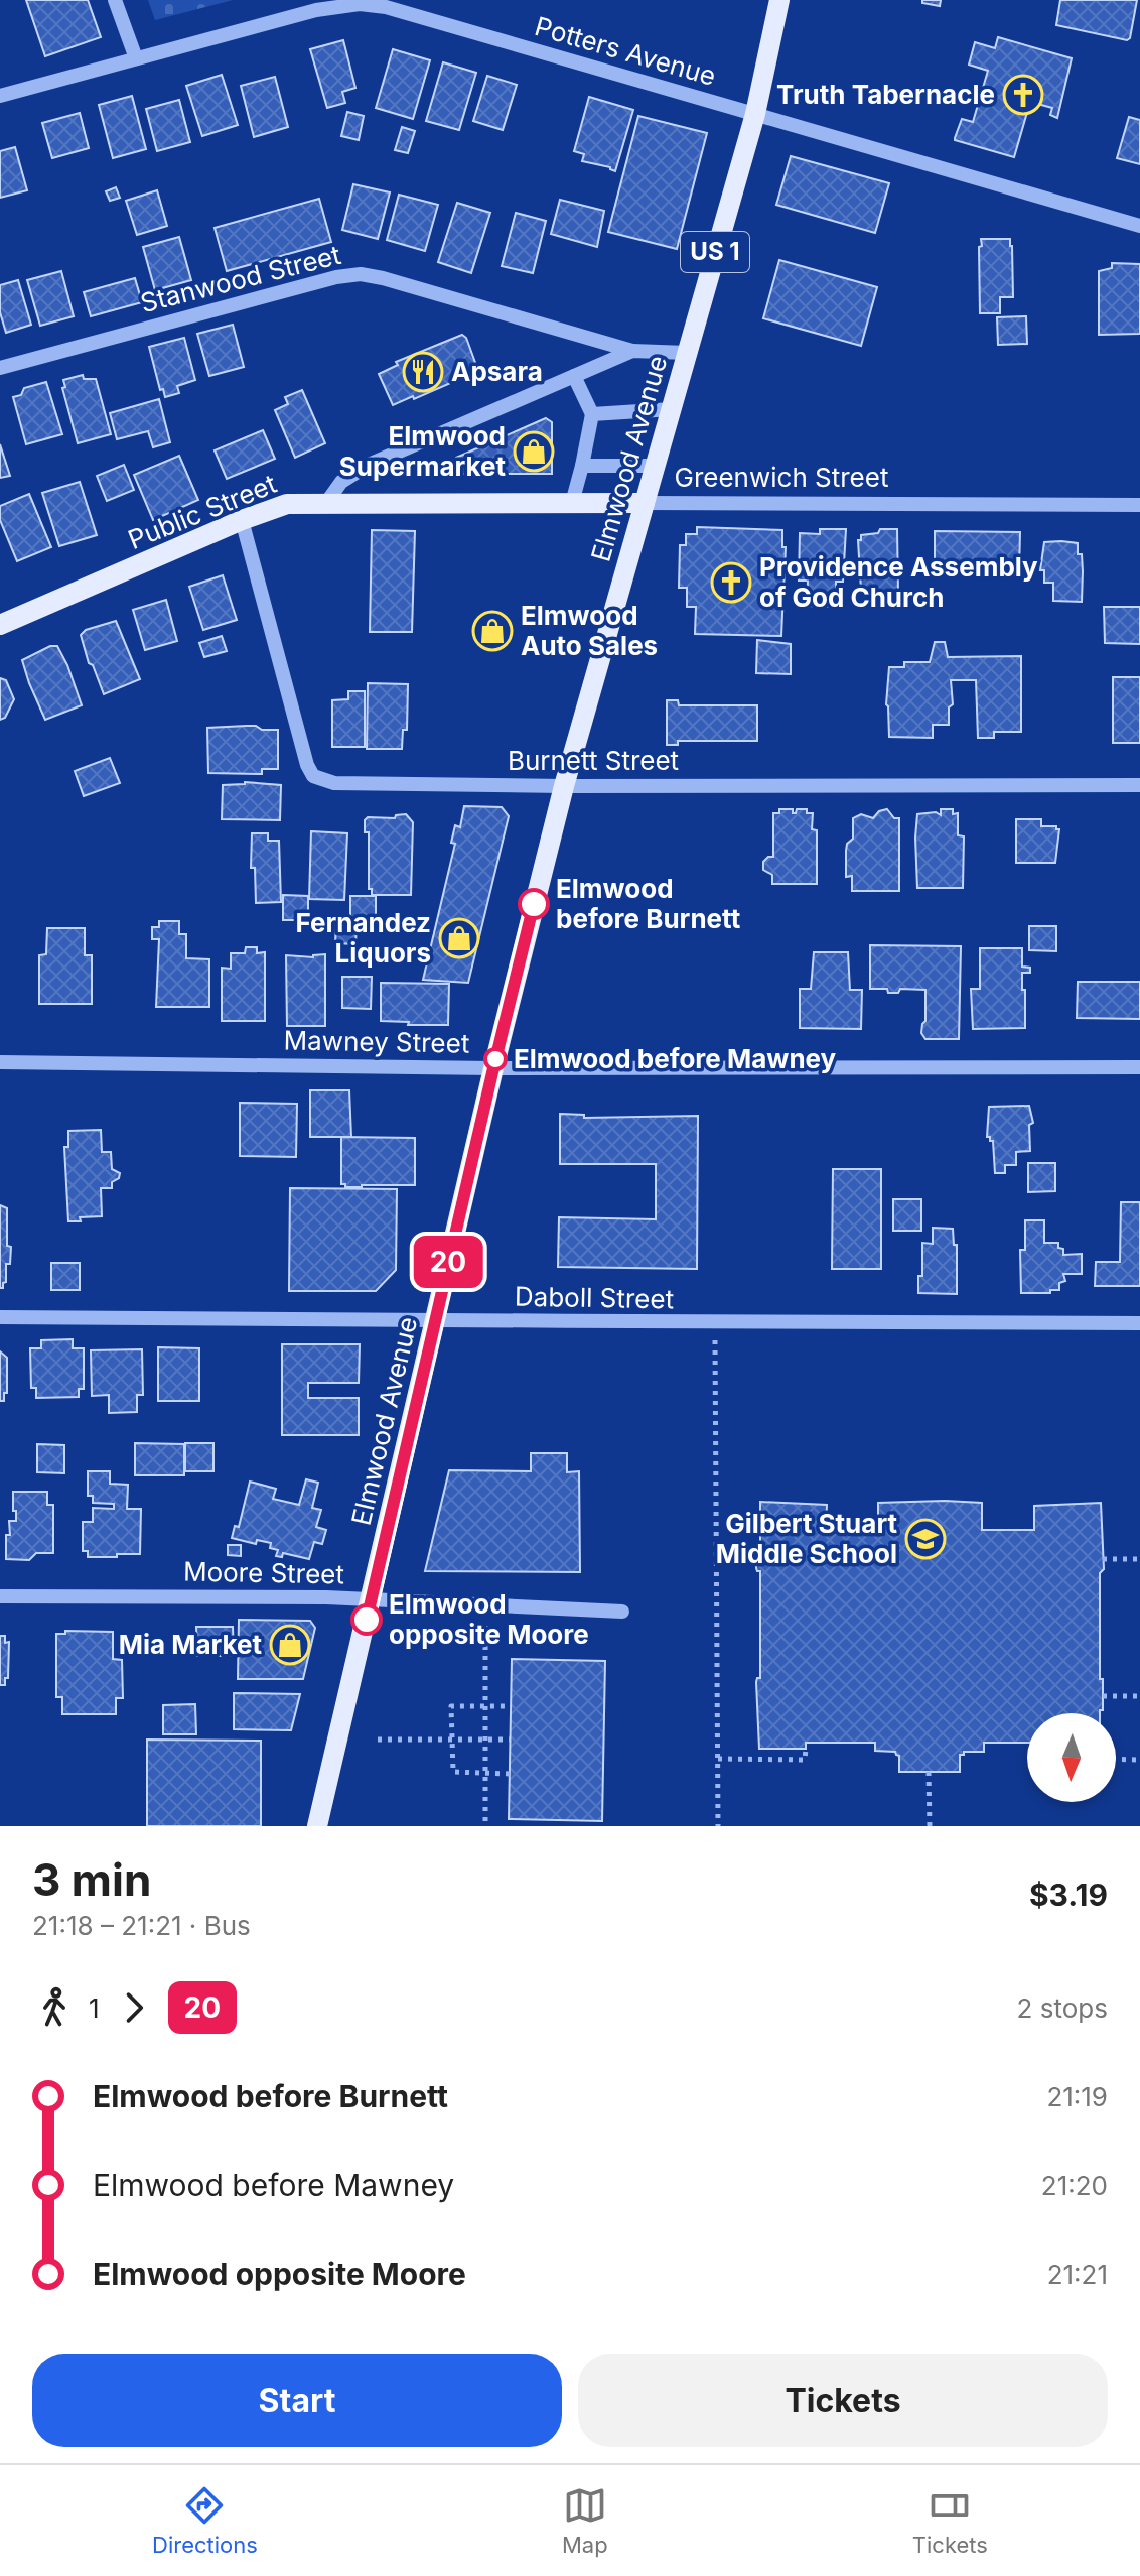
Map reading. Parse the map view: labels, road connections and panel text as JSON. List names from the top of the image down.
{
  "streets": {
    "main road": [
      "US 1",
      "Elmwood Avenue",
      "Greenwich Street",
      "Public Street"
    ],
    "street": [
      "Potters Avenue",
      "Stanwood Street",
      "Burnett Street",
      "Mawney Street",
      "Daboll Street",
      "Moore Street"
    ]
  },
  "crossings": [
    ["Potters Avenue", "Elmwood Avenue"],
    ["Elmwood Avenue", "Greenwich Street"],
    ["Elmwood Avenue", "Burnett Street"],
    ["Elmwood Avenue", "Mawney Street"],
    ["Elmwood Avenue", "Daboll Street"],
    ["Elmwood Avenue", "Moore Street"],
    ["Greenwich Street", "Public Street"],
    ["Public Street", "Burnett Street"]
  ],
  "places": {
    "church": ["Truth Tabernacle", "Providence Assembly of God Church"],
    "restaurant": ["Apsara"],
    "shop": [
      "Elmwood Supermarket",
      "Elmwood Auto Sales",
      "Fernandez Liquors",
      "Mia Market"
    ],
    "other": ["Elmwood before Burnett", "Elmwood before Mawney", "Elmwood opposite Moore"],
    "school or university": ["Gilbert Stuart Middle School"]
  },
  "lines": ["bus line 20"],
  "north": "bottom",
  "page": {
    "on_map": "20",
    "heading": ["3 min", "21:18 – 21:21 · Bus", "$3.19"],
    "legs": ["1", "20", "2 stops"],
    "list": [
      {
        "name": "Elmwood before Burnett",
        "value": "21:19"
      },
      {
        "name": "Elmwood before Mawney",
        "value": "21:20"
      },
      {
        "name": "Elmwood opposite Moore",
        "value": "21:21"
      }
    ],
    "buttons": ["Start", "Tickets"],
    "tabs": ["Directions", "Map", "Tickets"]
  }
}
